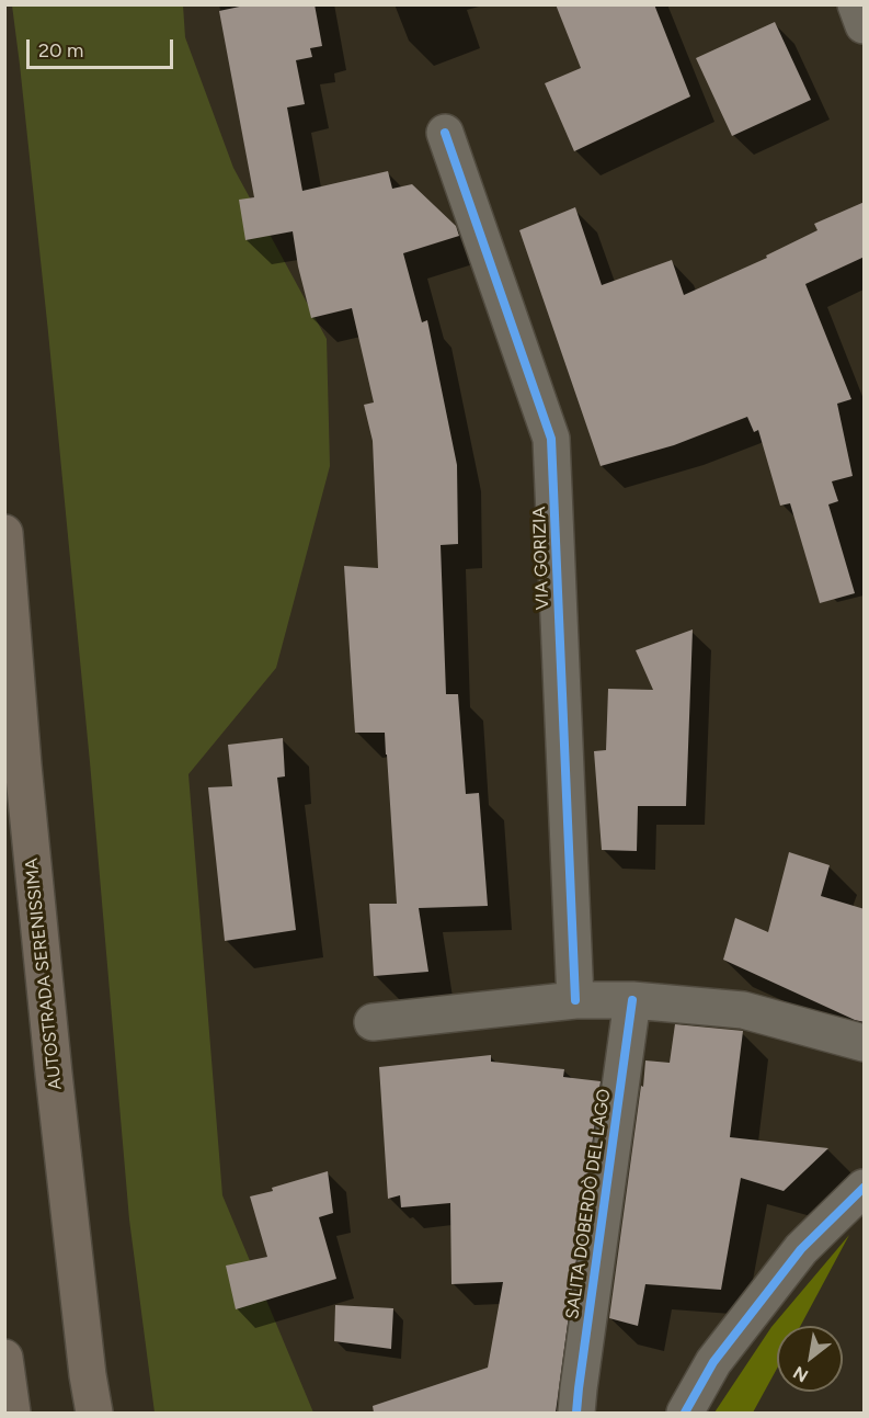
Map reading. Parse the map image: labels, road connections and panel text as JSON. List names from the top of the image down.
{
  "streets": {
    "highway": ["AUTOSTRADA SERENISSIMA"],
    "street": ["VIA GORIZIA", "SALITA DOBERDÒ DEL LAGO"]
  },
  "scale_bar": "20 m",
  "north": "bottom left"
}
